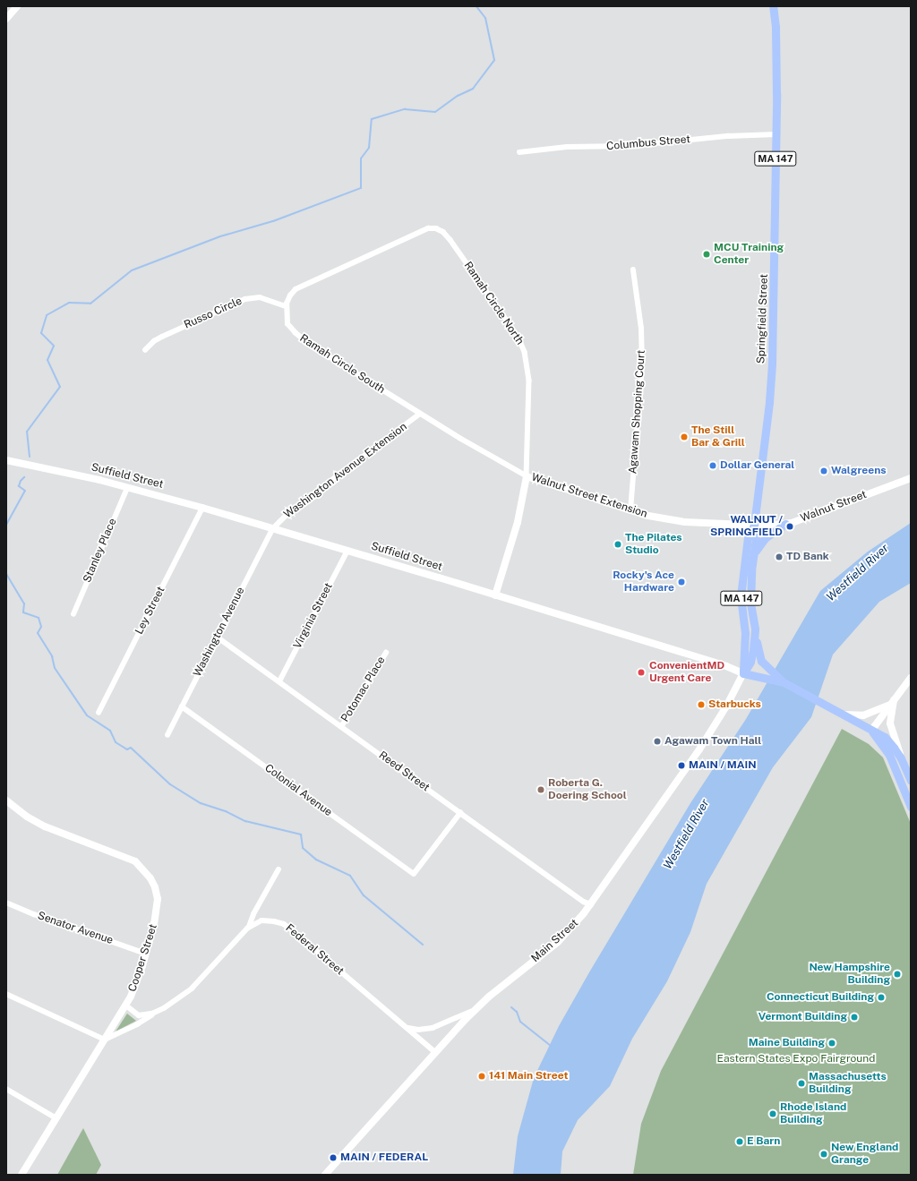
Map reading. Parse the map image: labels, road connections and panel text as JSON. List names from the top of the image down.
{
  "streets": {
    "main road": [
      "MA 147",
      "Springfield Street",
      "Suffield Street",
      "Walnut Street Extension",
      "Walnut Street",
      "Main Street",
      "Cooper Street"
    ],
    "street": [
      "Columbus Street",
      "Ramah Circle North",
      "Russo Circle",
      "Ramah Circle South",
      "Agawam Shopping Court",
      "Washington Avenue Extension",
      "Stanley Place",
      "Ley Street",
      "Virginia Street",
      "Washington Avenue",
      "Potomac Place",
      "Reed Street",
      "Colonial Avenue",
      "Senator Avenue",
      "Federal Street"
    ]
  },
  "crossings": [
    ["Columbus Street", "Springfield Street"],
    ["MA 147", "Springfield Street"],
    ["MA 147", "Suffield Street"],
    ["Ramah Circle North", "Ramah Circle South"],
    ["Ramah Circle North", "Walnut Street Extension"],
    ["Russo Circle", "Ramah Circle South"],
    ["Springfield Street", "Suffield Street"],
    ["Springfield Street", "Walnut Street Extension"],
    ["Springfield Street", "Walnut Street"],
    ["Springfield Street", "Main Street"],
    ["Ramah Circle South", "Washington Avenue Extension"],
    ["Ramah Circle South", "Walnut Street Extension"],
    ["Agawam Shopping Court", "Walnut Street Extension"],
    ["Washington Avenue Extension", "Suffield Street"],
    ["Washington Avenue Extension", "Washington Avenue"],
    ["Suffield Street", "Walnut Street Extension"],
    ["Suffield Street", "Stanley Place"],
    ["Suffield Street", "Ley Street"],
    ["Suffield Street", "Virginia Street"],
    ["Suffield Street", "Washington Avenue"],
    ["Suffield Street", "Main Street"],
    ["Walnut Street Extension", "Walnut Street"],
    ["Virginia Street", "Reed Street"],
    ["Washington Avenue", "Reed Street"],
    ["Washington Avenue", "Colonial Avenue"],
    ["Potomac Place", "Reed Street"],
    ["Reed Street", "Colonial Avenue"],
    ["Reed Street", "Main Street"],
    ["Senator Avenue", "Cooper Street"],
    ["Main Street", "Federal Street"],
    ["Federal Street", "Cooper Street"]
  ],
  "water": ["Westfield River"],
  "parks": ["Eastern States Expo Fairground"],
  "places": [
    "MCU Training Center",
    "The Still Bar & Grill",
    "Dollar General",
    "Walgreens",
    "WALNUT / SPRINGFIELD",
    "The Pilates Studio",
    "TD Bank",
    "Rocky's Ace Hardware",
    "ConvenientMD Urgent Care",
    "Starbucks",
    "Agawam Town Hall",
    "MAIN / MAIN",
    "Roberta G. Doering School",
    "New Hampshire Building",
    "Connecticut Building",
    "Vermont Building",
    "Maine Building",
    "141 Main Street",
    "Massachusetts Building",
    "Rhode Island Building",
    "E Barn",
    "New England Grange",
    "MAIN / FEDERAL"
  ]
}
